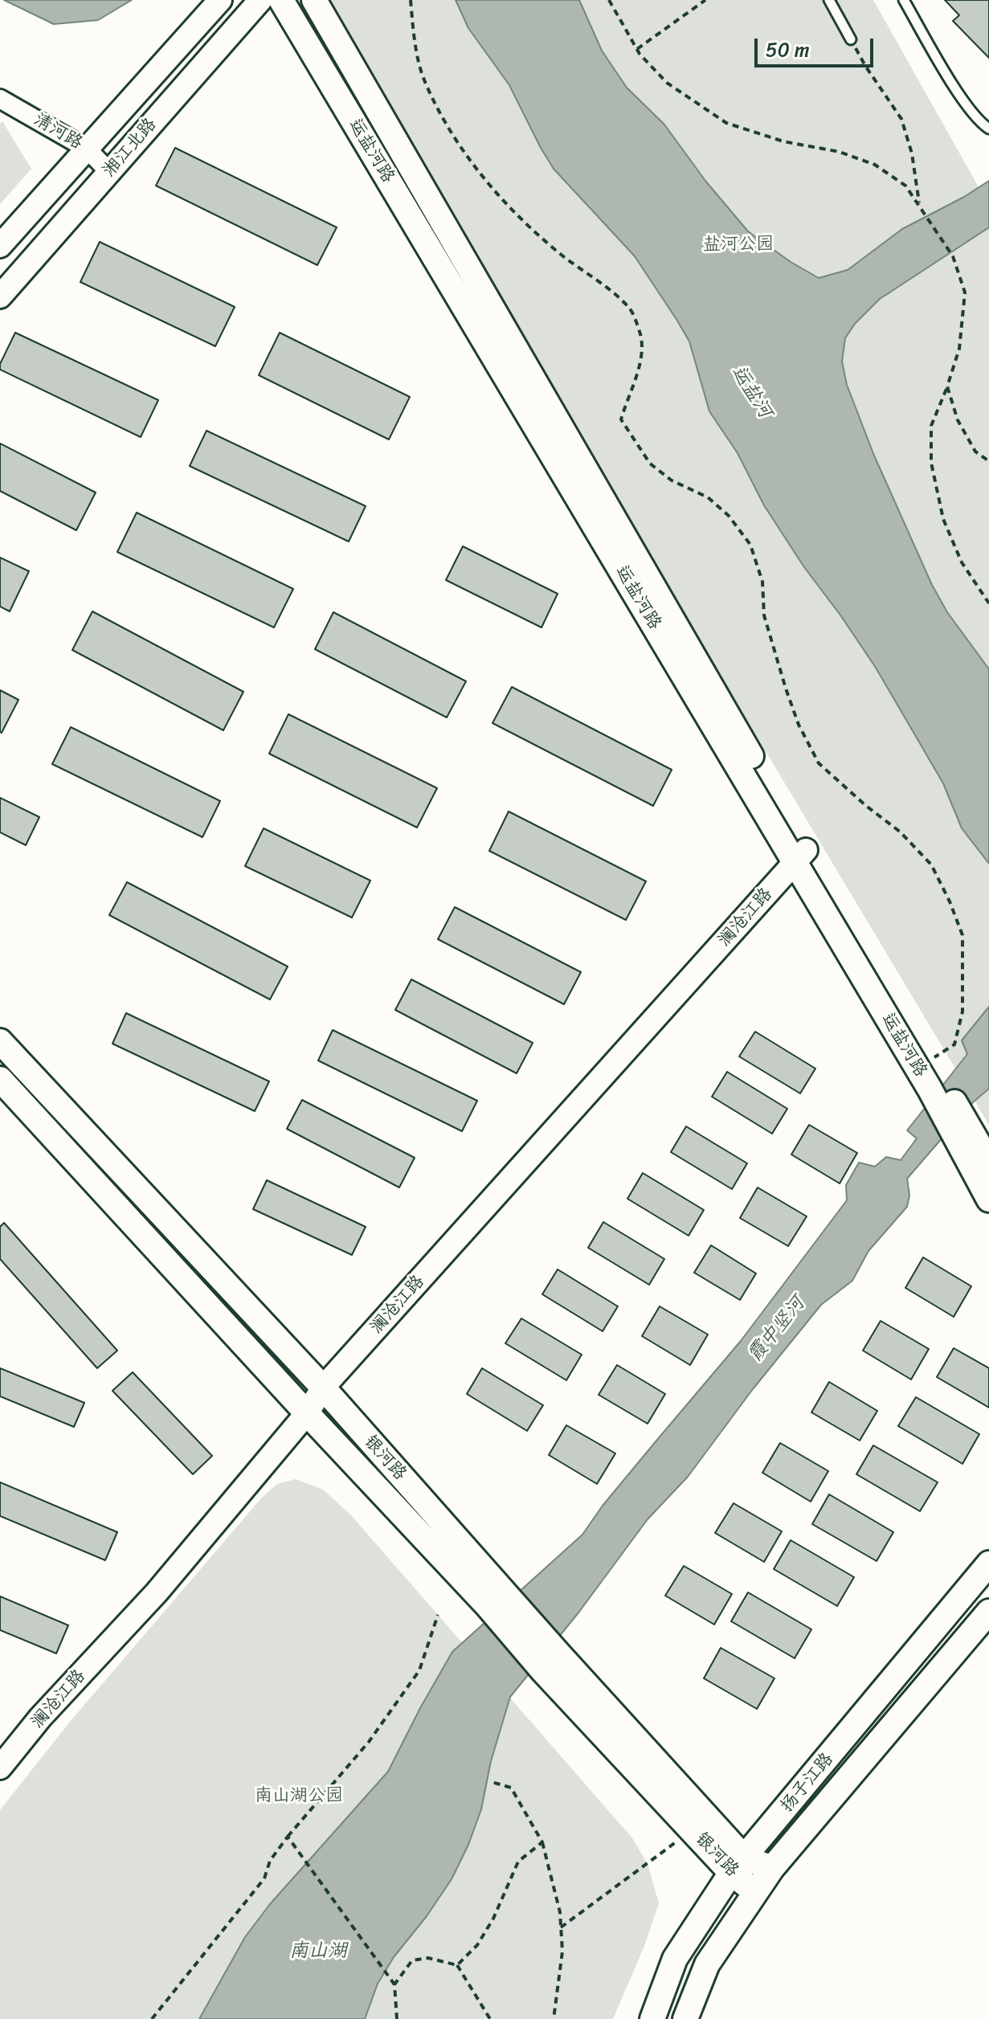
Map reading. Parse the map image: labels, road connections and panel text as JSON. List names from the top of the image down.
{
  "streets": {
    "main road": ["运盐河路", "银河路", "扬子江路"],
    "street": ["清河路", "湘江北路", "澜沧江路"]
  },
  "crossings": [
    ["清河路", "湘江北路"],
    ["运盐河路", "澜沧江路"],
    ["澜沧江路", "银河路"],
    ["银河路", "扬子江路"]
  ],
  "water": ["运盐河", "霞中竖河", "南山湖"],
  "parks": ["盐河公园", "南山湖公园"],
  "scale_bar": "50 m"
}
